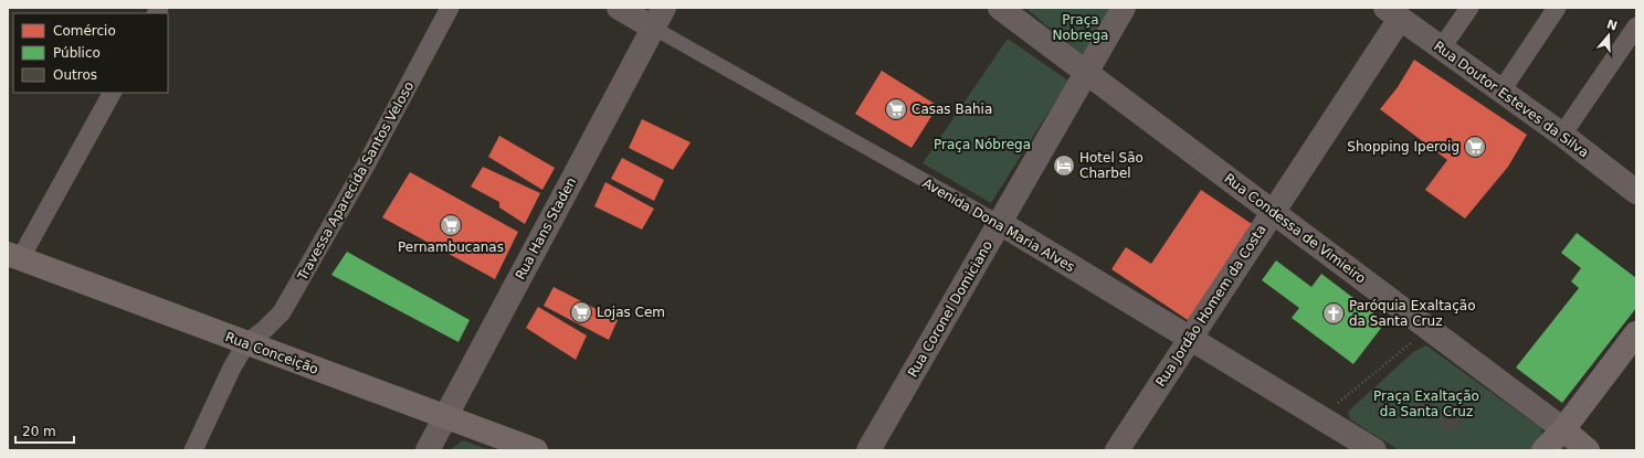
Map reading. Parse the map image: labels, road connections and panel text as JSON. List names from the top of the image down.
{
  "streets": {
    "main road": ["Rua Condessa de Vimieiro", "Rua Conceição"],
    "street": [
      "Rua Doutor Esteves da Silva",
      "Travessa Aparecida Santos Veloso",
      "Avenida Dona Maria Alves",
      "Rua Hans Staden",
      "Rua Jordão Homem da Costa",
      "Rua Coronel Domiciano"
    ]
  },
  "crossings": [
    ["Rua Doutor Esteves da Silva", "Rua Jordão Homem da Costa"],
    ["Travessa Aparecida Santos Veloso", "Rua Conceição"],
    ["Avenida Dona Maria Alves", "Rua Hans Staden"],
    ["Avenida Dona Maria Alves", "Rua Jordão Homem da Costa"],
    ["Avenida Dona Maria Alves", "Rua Coronel Domiciano"],
    ["Rua Hans Staden", "Rua Conceição"],
    ["Rua Condessa de Vimieiro", "Rua Jordão Homem da Costa"],
    ["Rua Condessa de Vimieiro", "Rua Coronel Domiciano"]
  ],
  "parks": ["Praça Nobrega", "Praça Nóbrega", "Praça Exaltação da Santa Cruz"],
  "places": {
    "supermarket": [
      "Casas Bahia",
      "Shopping Iperoig",
      "Pernambucanas",
      "Lojas Cem"
    ],
    "hotel": ["Hotel São Charbel"],
    "church": ["Paróquia Exaltação da Santa Cruz"]
  },
  "legend": ["Comércio", "Público", "Outros"],
  "scale_bar": "20 m",
  "north": "top"
}
